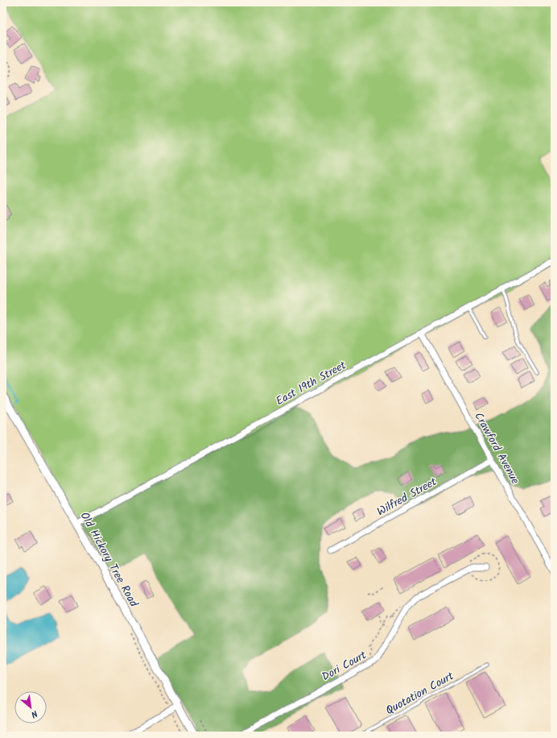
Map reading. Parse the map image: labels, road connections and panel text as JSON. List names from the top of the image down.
{
  "streets": {
    "street": [
      "East 19th Street",
      "Crawford Avenue",
      "Wilfred Street",
      "Old Hickory Tree Road",
      "Dori Court"
    ],
    "lane": ["Quotation Court"]
  },
  "crossings": [
    ["East 19th Street", "Crawford Avenue"],
    ["East 19th Street", "Old Hickory Tree Road"],
    ["Crawford Avenue", "Wilfred Street"]
  ],
  "north": "bottom right"
}
